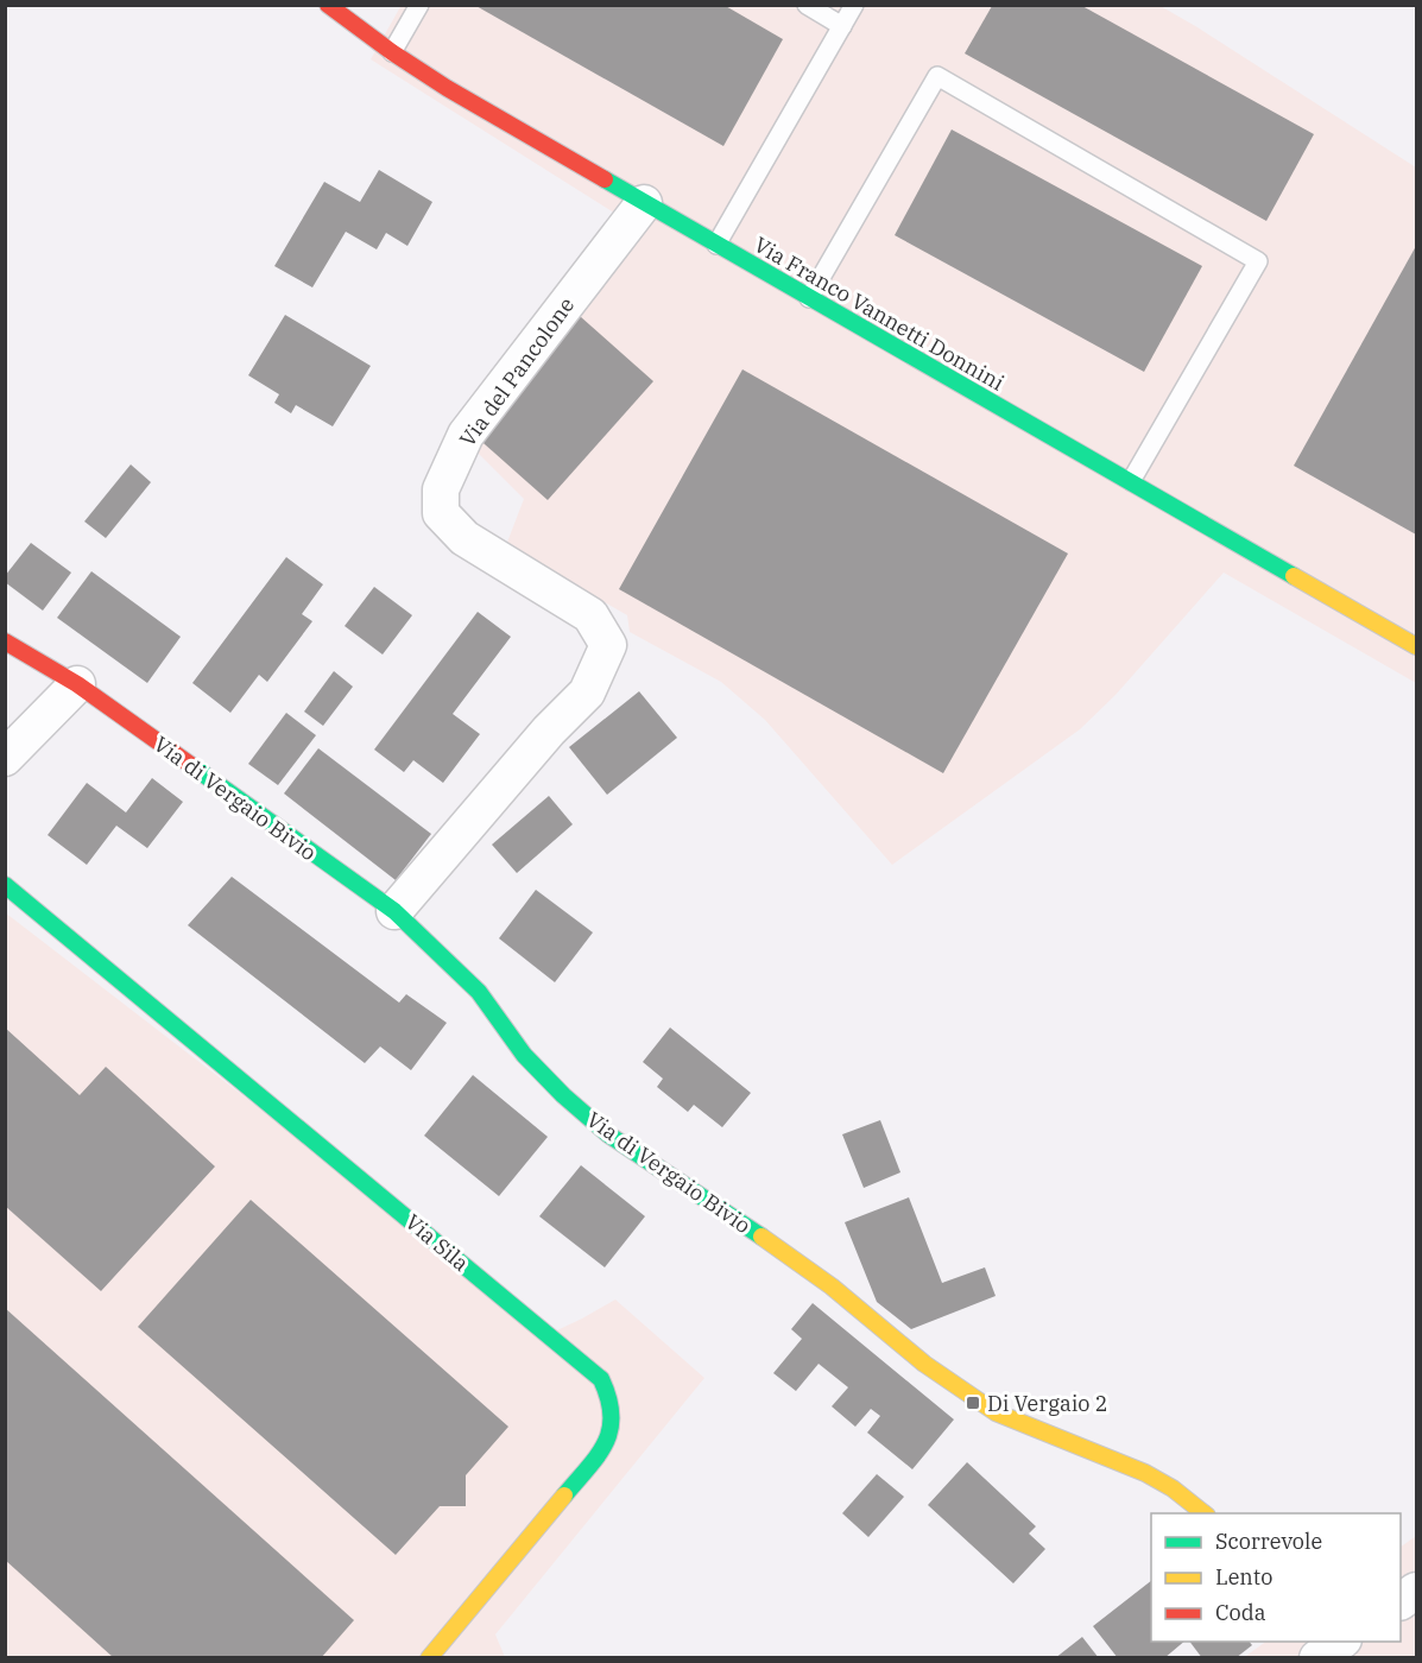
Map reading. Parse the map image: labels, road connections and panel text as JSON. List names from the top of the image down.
{
  "streets": {
    "street": [
      "Via Franco Vannetti Donnini",
      "Via del Pancolone",
      "Via di Vergaio Bivio",
      "Via Sila"
    ]
  },
  "crossings": [
    ["Via Franco Vannetti Donnini", "Via del Pancolone"],
    ["Via del Pancolone", "Via di Vergaio Bivio"]
  ],
  "places": {
    "transit": ["Di Vergaio 2"]
  },
  "legend": ["Scorrevole", "Lento", "Coda"]
}
